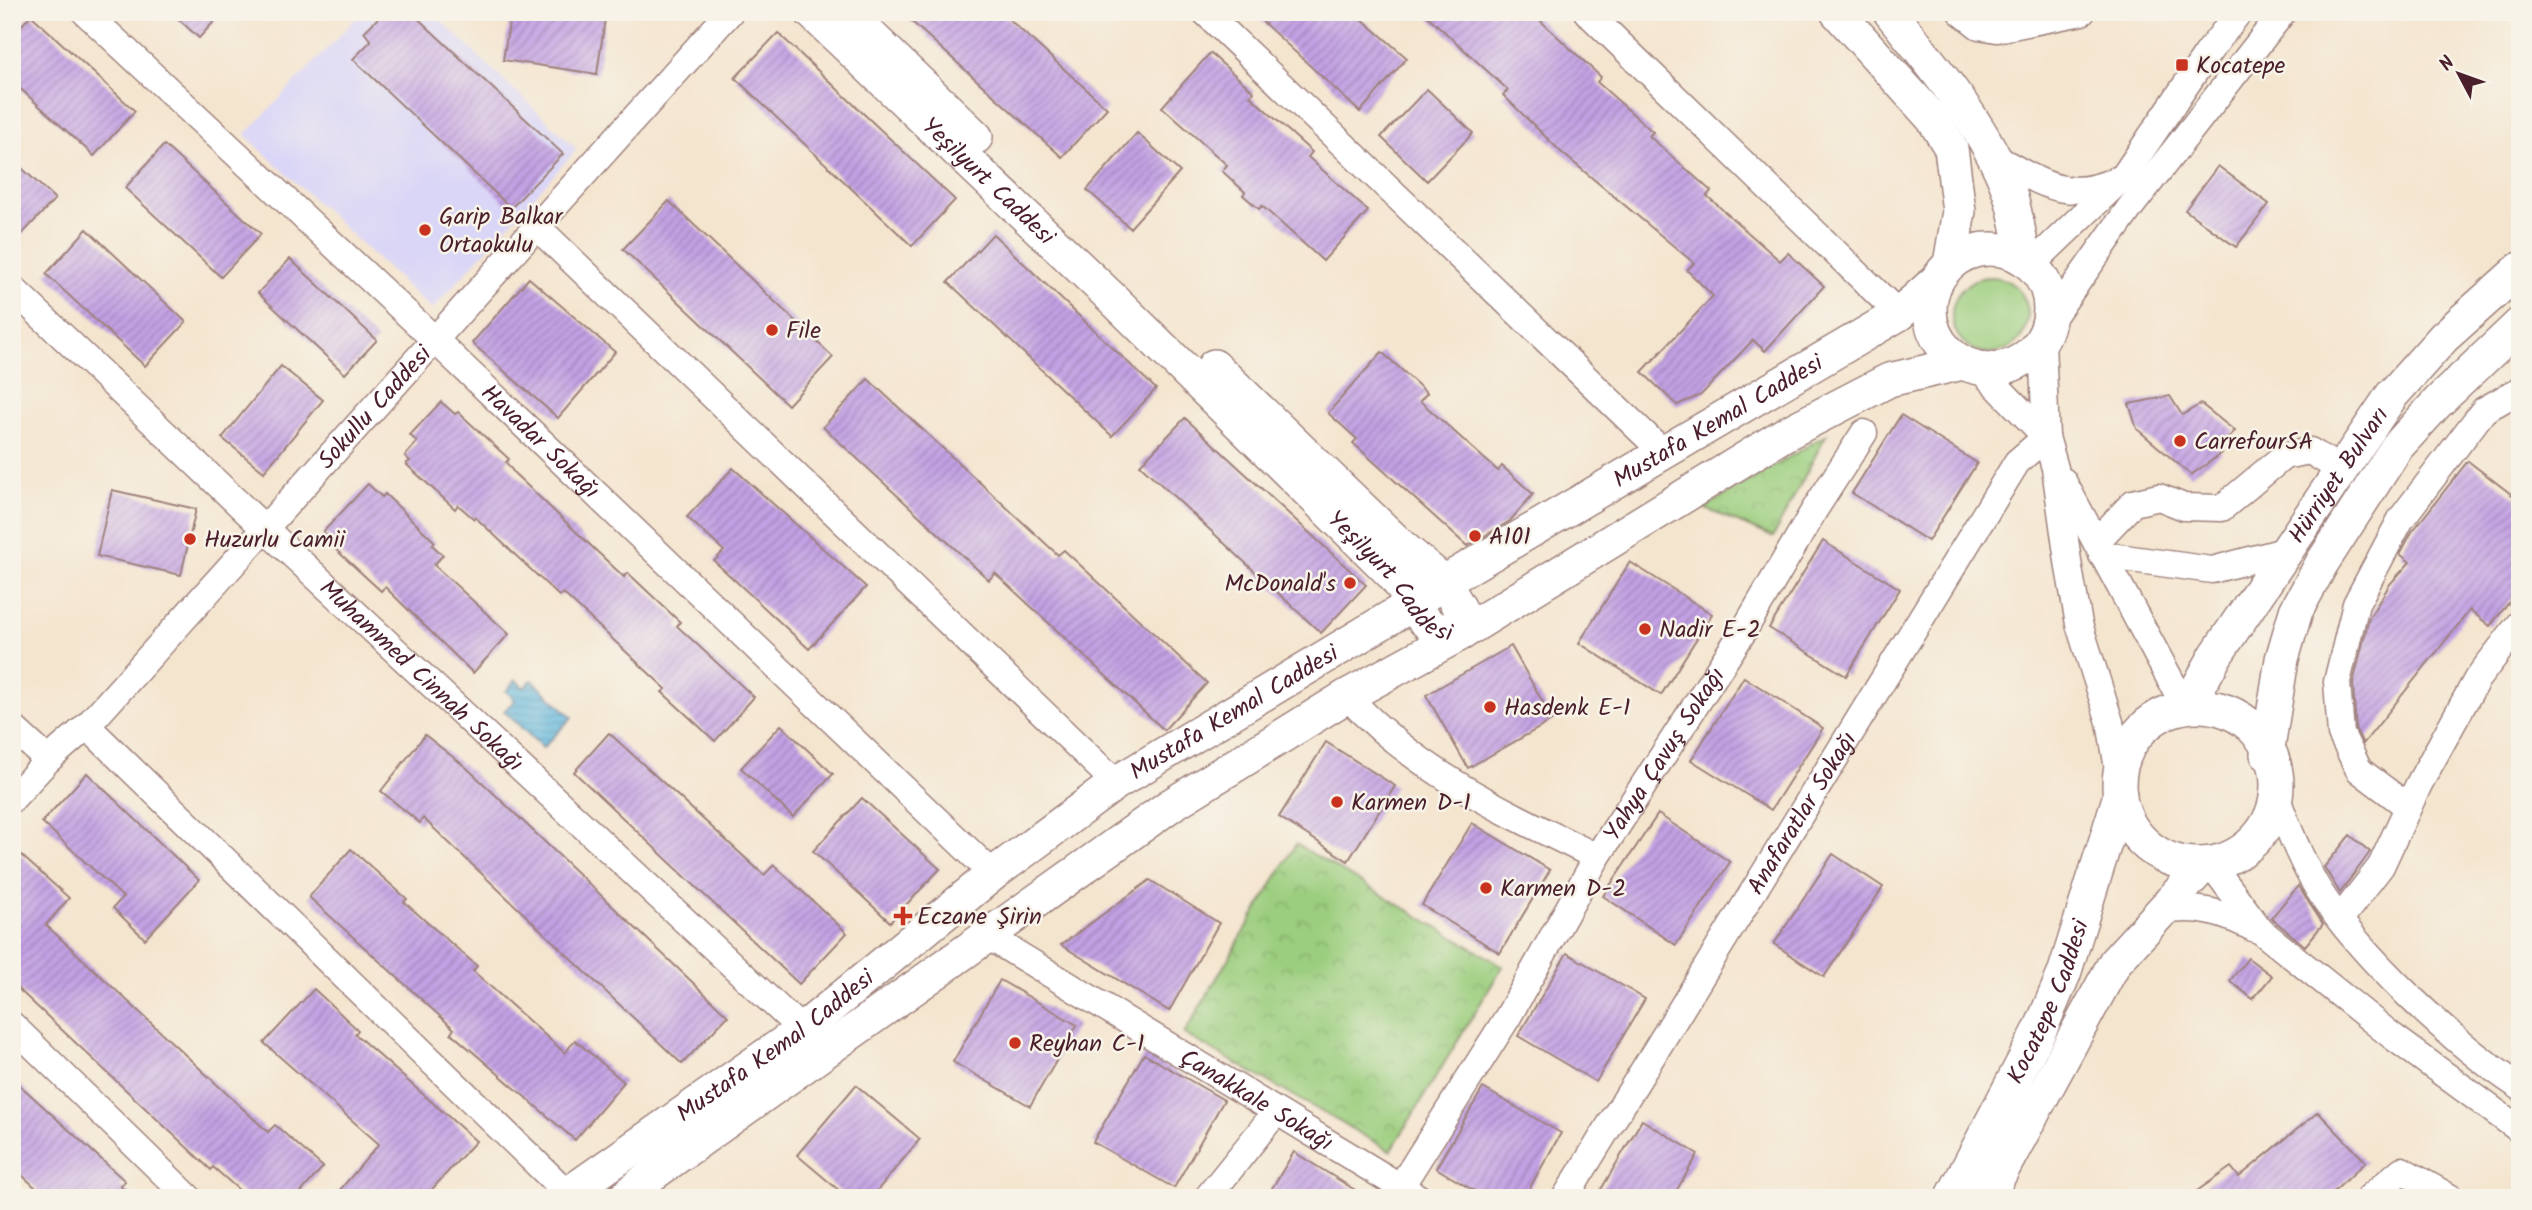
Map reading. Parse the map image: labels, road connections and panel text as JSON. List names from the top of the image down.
{
  "streets": {
    "main road": [
      "Yeşilyurt Caddesi",
      "Mustafa Kemal Caddesi",
      "Hürriyet Bulvarı",
      "Kocatepe Caddesi"
    ],
    "street": [
      "Sokullu Caddesi",
      "Havadar Sokağı",
      "Muhammed Cinnah Sokağı",
      "Yahya Çavuş Sokağı",
      "Anafaratlar Sokağı",
      "Çanakkale Sokağı"
    ]
  },
  "crossings": [
    ["Yeşilyurt Caddesi", "Mustafa Kemal Caddesi"],
    ["Sokullu Caddesi", "Havadar Sokağı"],
    ["Sokullu Caddesi", "Muhammed Cinnah Sokağı"],
    ["Mustafa Kemal Caddesi", "Havadar Sokağı"],
    ["Mustafa Kemal Caddesi", "Muhammed Cinnah Sokağı"],
    ["Mustafa Kemal Caddesi", "Çanakkale Sokağı"],
    ["Hürriyet Bulvarı", "Kocatepe Caddesi"],
    ["Yahya Çavuş Sokağı", "Çanakkale Sokağı"]
  ],
  "places": {
    "transit": ["Kocatepe"],
    "other": [
      "Garip Balkar Ortaokulu",
      "File",
      "CarrefourSA",
      "A101",
      "Huzurlu Camii",
      "McDonald's",
      "Nadir E-2",
      "Hasdenk E-1",
      "Karmen D-1",
      "Karmen D-2",
      "Reyhan C-1"
    ],
    "health": ["Eczane Şirin"]
  },
  "north": "top left"
}
